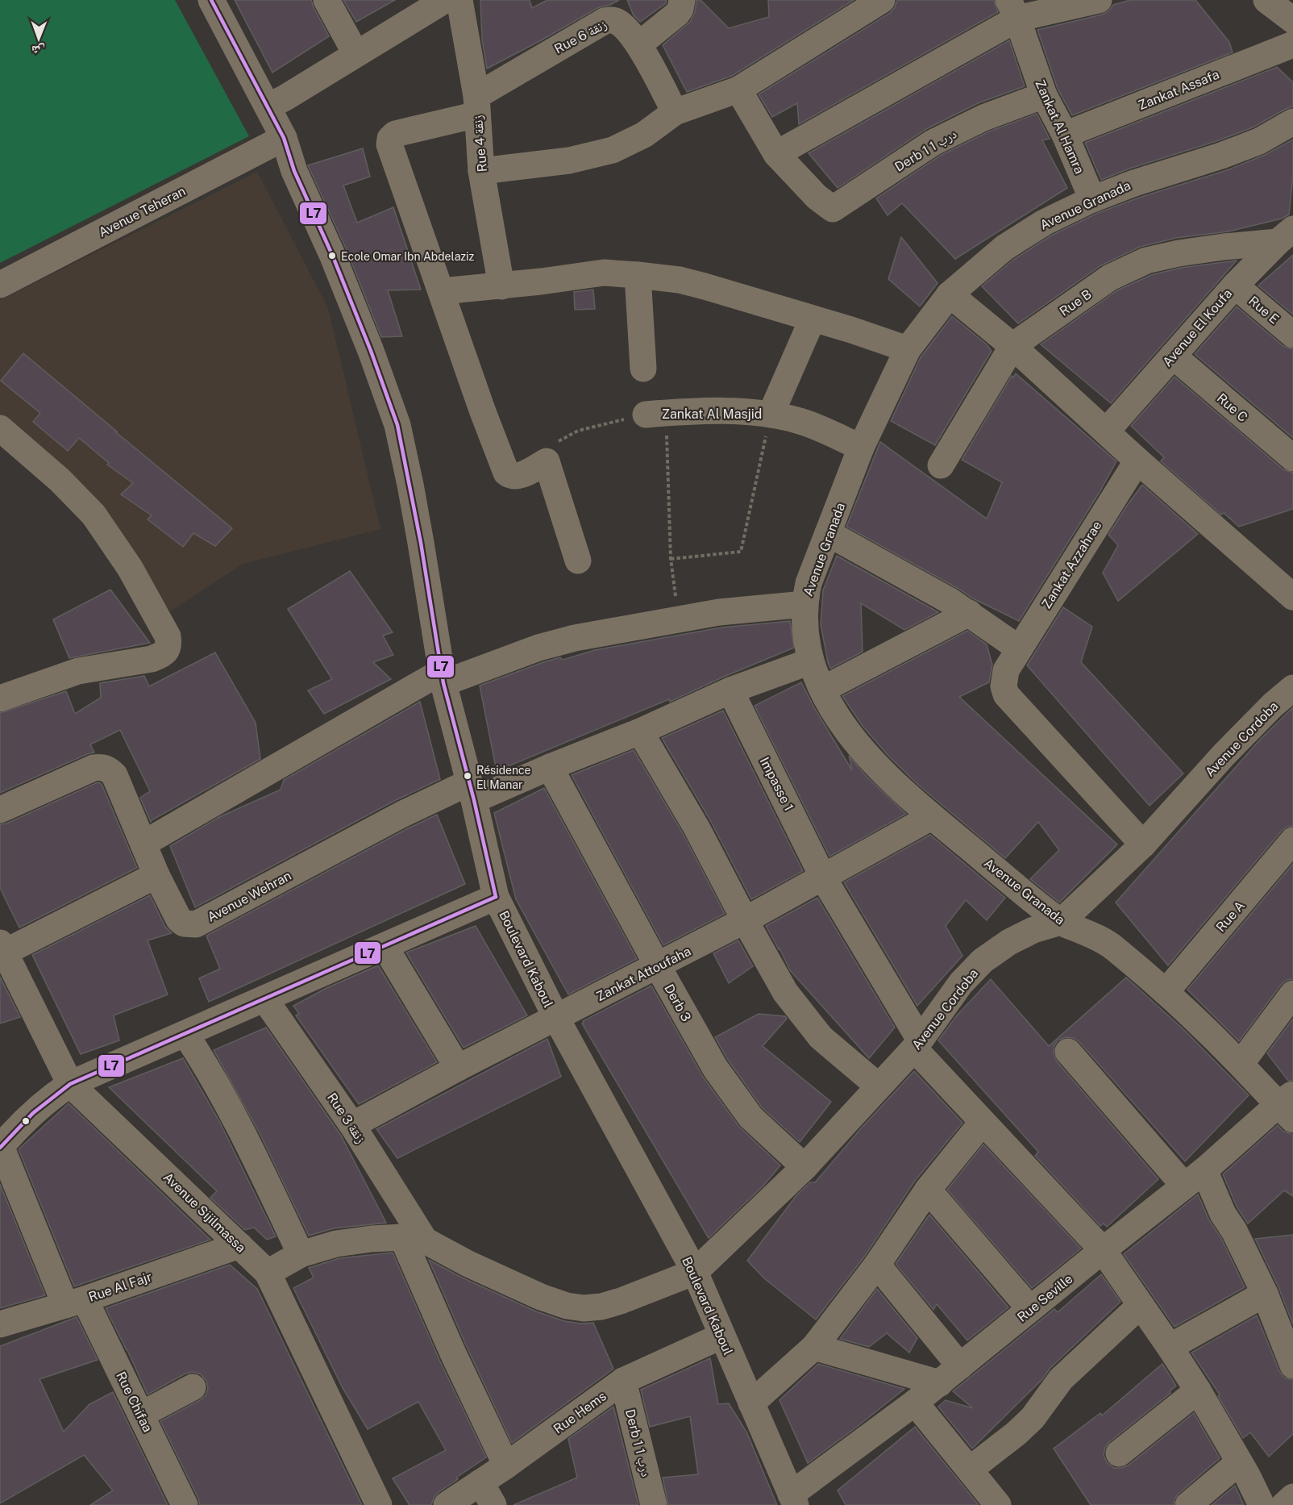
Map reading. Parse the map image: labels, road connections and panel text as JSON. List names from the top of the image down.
{
  "streets": {
    "street": [
      "Rue 6 زنقة",
      "Zankat Assafa",
      "Zankat Al Hamra",
      "Rue 4 زنقة",
      "Derb 1 درب 1",
      "Avenue Granada",
      "Avenue Teheran",
      "Rue B",
      "Rue E",
      "Avenue El Koufa",
      "Rue C",
      "Zankat Al Masjid",
      "Zankat Azzahrae",
      "Avenue Cordoba",
      "Impasse 1",
      "Avenue Wehran",
      "Rue A",
      "Boulevard Kaboul",
      "Zankat Attoufaha",
      "Derb 3",
      "Rue 3 زنقة",
      "Avenue Sijilmassa",
      "Rue Al Fajr",
      "Rue Seville",
      "Rue Chifaa",
      "Rue Hems"
    ]
  },
  "crossings": [
    ["Rue 6 زنقة", "Rue 4 زنقة"],
    ["Zankat Assafa", "Zankat Al Hamra"],
    ["Zankat Al Hamra", "Derb 1 درب 1"],
    ["Zankat Al Hamra", "Avenue Granada"],
    ["Derb 1 درب 1", "Rue Hems"],
    ["Avenue Granada", "Zankat Al Masjid"],
    ["Avenue Granada", "Avenue Cordoba"],
    ["Avenue Granada", "Avenue Wehran"],
    ["Avenue Granada", "Rue A"],
    ["Avenue Granada", "Zankat Attoufaha"],
    ["Avenue Granada", "Rue Seville"],
    ["Avenue Teheran", "Boulevard Kaboul"],
    ["Rue B", "Avenue El Koufa"],
    ["Rue E", "Avenue El Koufa"],
    ["Avenue El Koufa", "Rue C"],
    ["Avenue Cordoba", "Impasse 1"],
    ["Avenue Cordoba", "Boulevard Kaboul"],
    ["Avenue Cordoba", "Derb 3"],
    ["Impasse 1", "Avenue Wehran"],
    ["Impasse 1", "Zankat Attoufaha"],
    ["Impasse 1", "Rue Seville"],
    ["Avenue Wehran", "Boulevard Kaboul"],
    ["Avenue Wehran", "Derb 3"],
    ["Boulevard Kaboul", "Zankat Attoufaha"],
    ["Boulevard Kaboul", "Rue Seville"],
    ["Boulevard Kaboul", "Rue Hems"],
    ["Zankat Attoufaha", "Derb 3"],
    ["Zankat Attoufaha", "Rue 3 زنقة"],
    ["Rue 3 زنقة", "Rue Hems"],
    ["Avenue Sijilmassa", "Rue Al Fajr"],
    ["Rue Al Fajr", "Rue Chifaa"]
  ],
  "places": ["Ecole Omar Ibn Abdelaziz", "Résidence El Manar"],
  "lines": ["transit line L7"],
  "north": "bottom"
}
